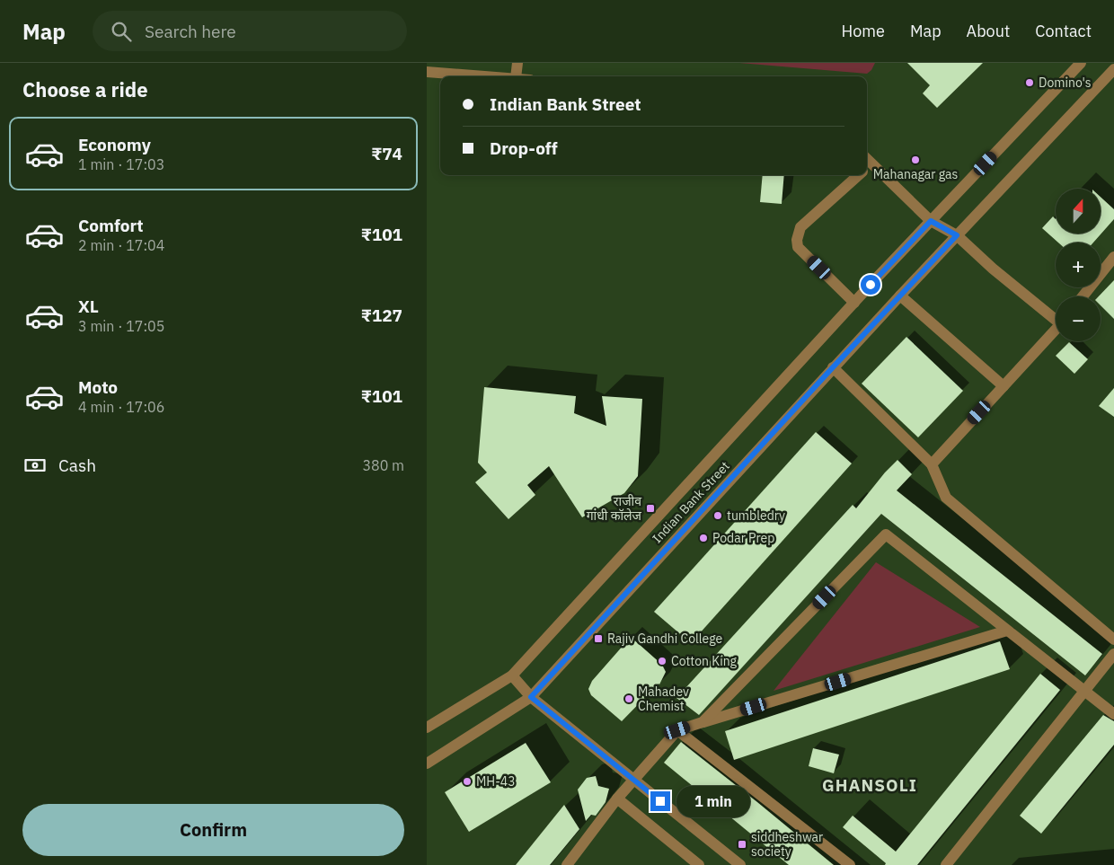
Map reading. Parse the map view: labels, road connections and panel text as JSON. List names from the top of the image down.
{
  "streets": {
    "street": ["Indian Bank Street"]
  },
  "districts": ["GHANSOLI"],
  "places": {
    "other": [
      "Domino's",
      "Mahanagar gas",
      "tumbledry",
      "Podar Prep",
      "Cotton King",
      "Mahadev Chemist",
      "MH-43"
    ],
    "transit": ["राजीव गांधी कॉलेज", "Rajiv Gandhi College", "siddheshwar society"]
  },
  "north": "top",
  "page": {
    "header": "Map",
    "search": "Search here",
    "nav": [
      "Home",
      "Map",
      "About",
      "Contact"
    ],
    "heading": "Choose a ride",
    "banner": ["Indian Bank Street", "Drop-off"],
    "list": [
      {
        "name": "Economy",
        "note": "1 min · 17:03",
        "value": "₹74"
      },
      {
        "name": "Comfort",
        "note": "2 min · 17:04",
        "value": "₹101"
      },
      {
        "name": "XL",
        "note": "3 min · 17:05",
        "value": "₹127"
      },
      {
        "name": "Moto",
        "note": "4 min · 17:06",
        "value": "₹101"
      }
    ],
    "map_buttons": ["+", "−"],
    "pay": ["Cash", "380 m"],
    "bubble": "1 min",
    "buttons": "Confirm"
  }
}
